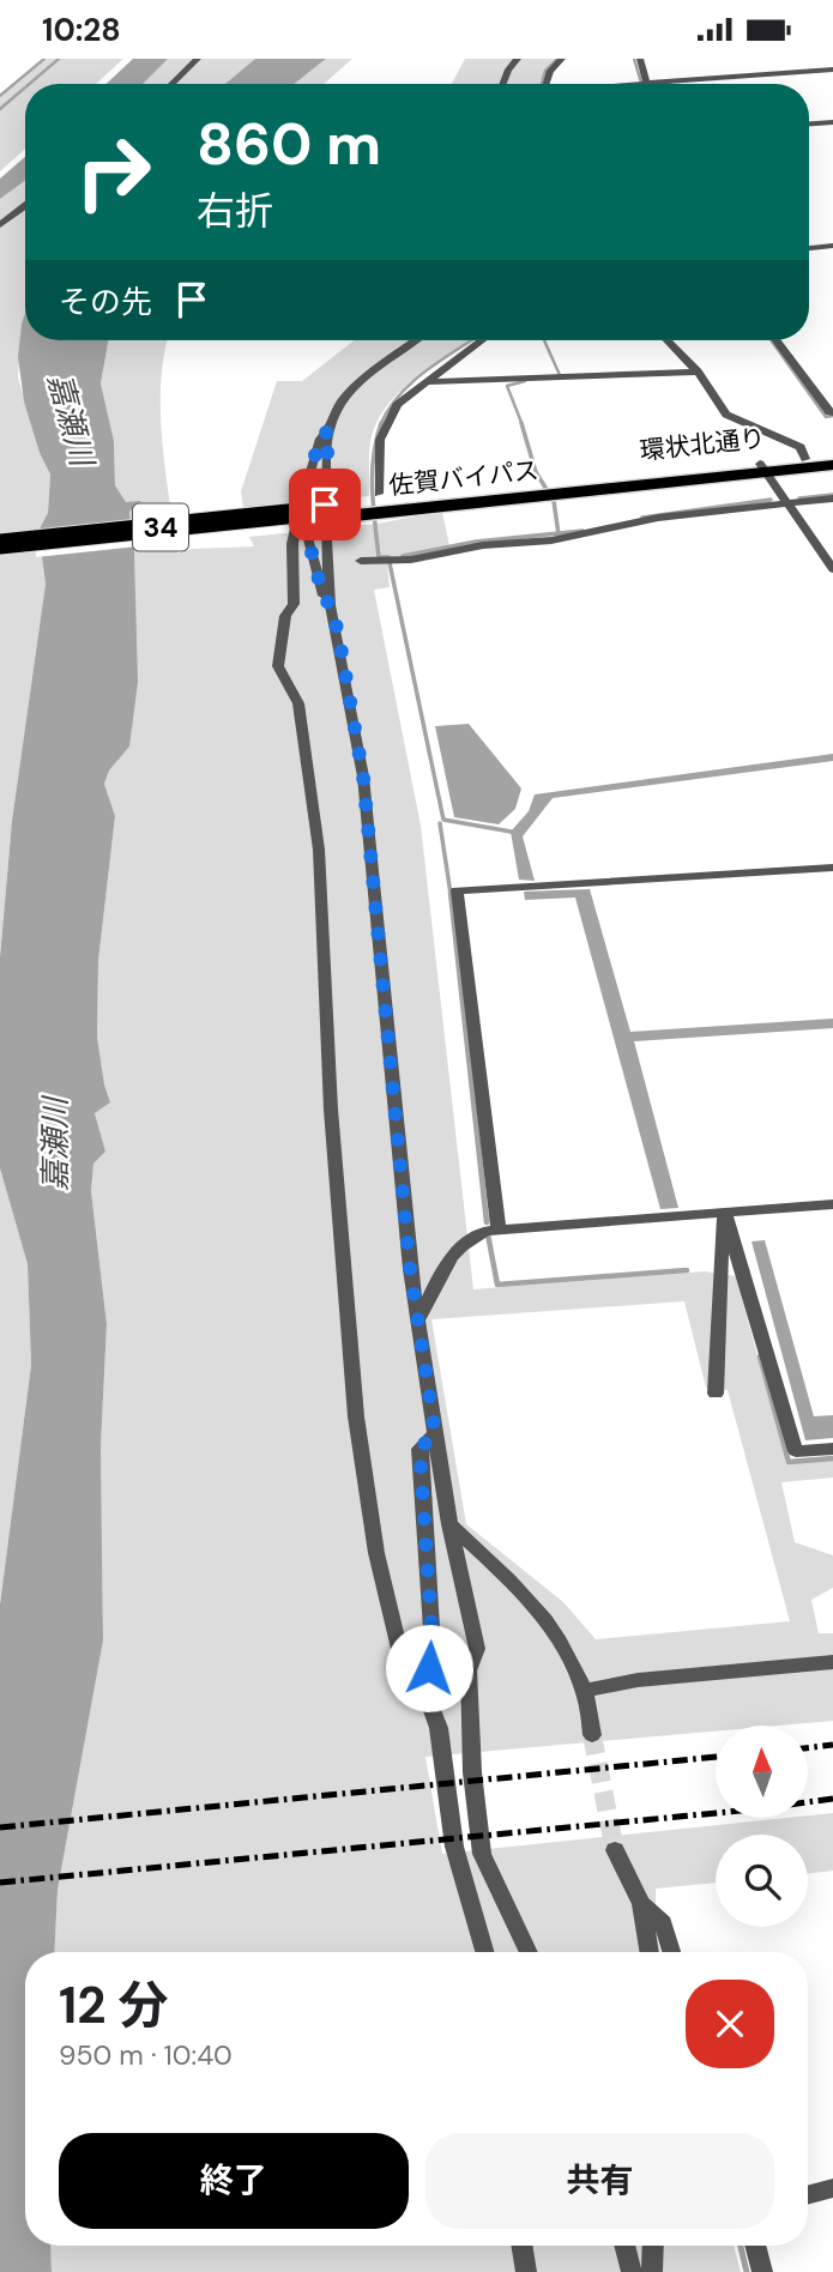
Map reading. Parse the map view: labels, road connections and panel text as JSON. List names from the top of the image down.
{
  "streets": {
    "highway": ["環状北通り", "佐賀バイパス", "34"]
  },
  "crossings": [
    ["環状北通り", "佐賀バイパス"]
  ],
  "water": ["嘉瀬川"],
  "north": "top",
  "page": {
    "status": "10:28",
    "turn": ["860 m", "右折"],
    "then": "その先",
    "heading": ["12 分", "950 m · 10:40"],
    "buttons": ["終了", "共有"]
  }
}
